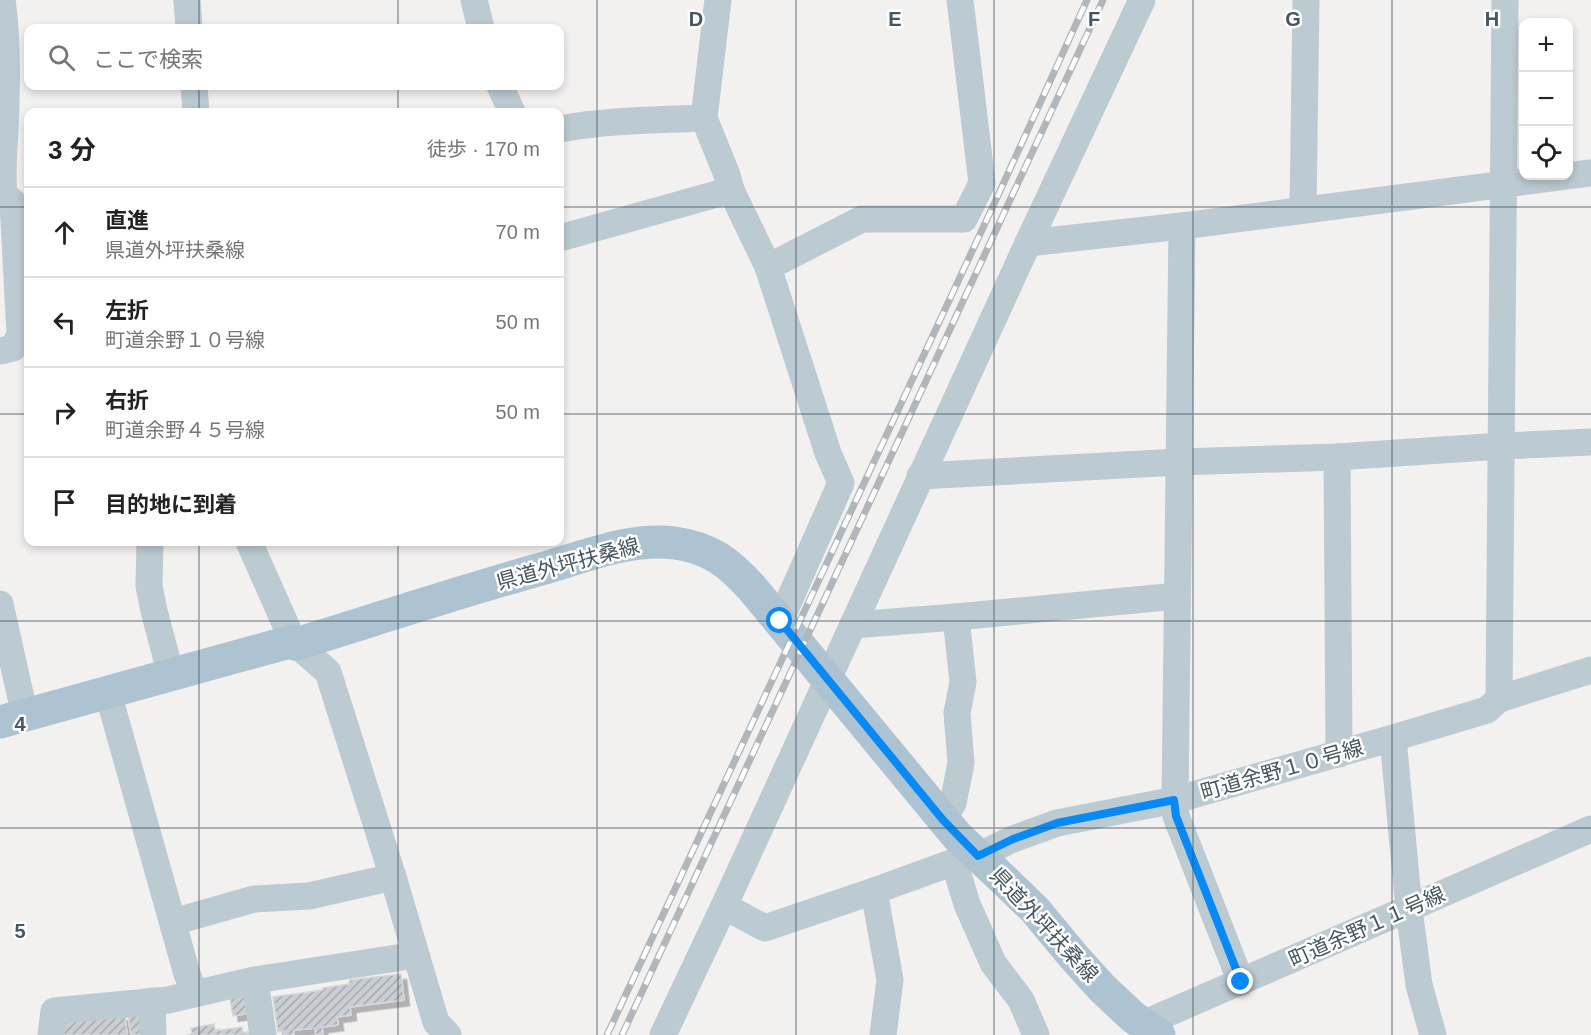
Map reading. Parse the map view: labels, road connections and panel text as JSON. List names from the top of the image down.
{
  "streets": {
    "main road": ["県道外坪扶桑線"],
    "street": ["町道余野１０号線", "町道余野１１号線"]
  },
  "crossings": [
    ["県道外坪扶桑線", "町道余野１０号線"],
    ["県道外坪扶桑線", "町道余野１１号線"]
  ],
  "page": {
    "map_buttons": ["+", "−"],
    "search": "ここで検索",
    "heading": ["3 分", "徒歩 · 170 m"],
    "list": [
      ["直進", "県道外坪扶桑線", "70 m"],
      ["左折", "町道余野１０号線", "50 m"],
      ["右折", "町道余野４５号線", "50 m"],
      "目的地に到着"
    ]
  },
  "grid": {
    "columns": [
      "D",
      "E",
      "F",
      "G",
      "H"
    ],
    "rows": ["4", "5"]
  }
}
